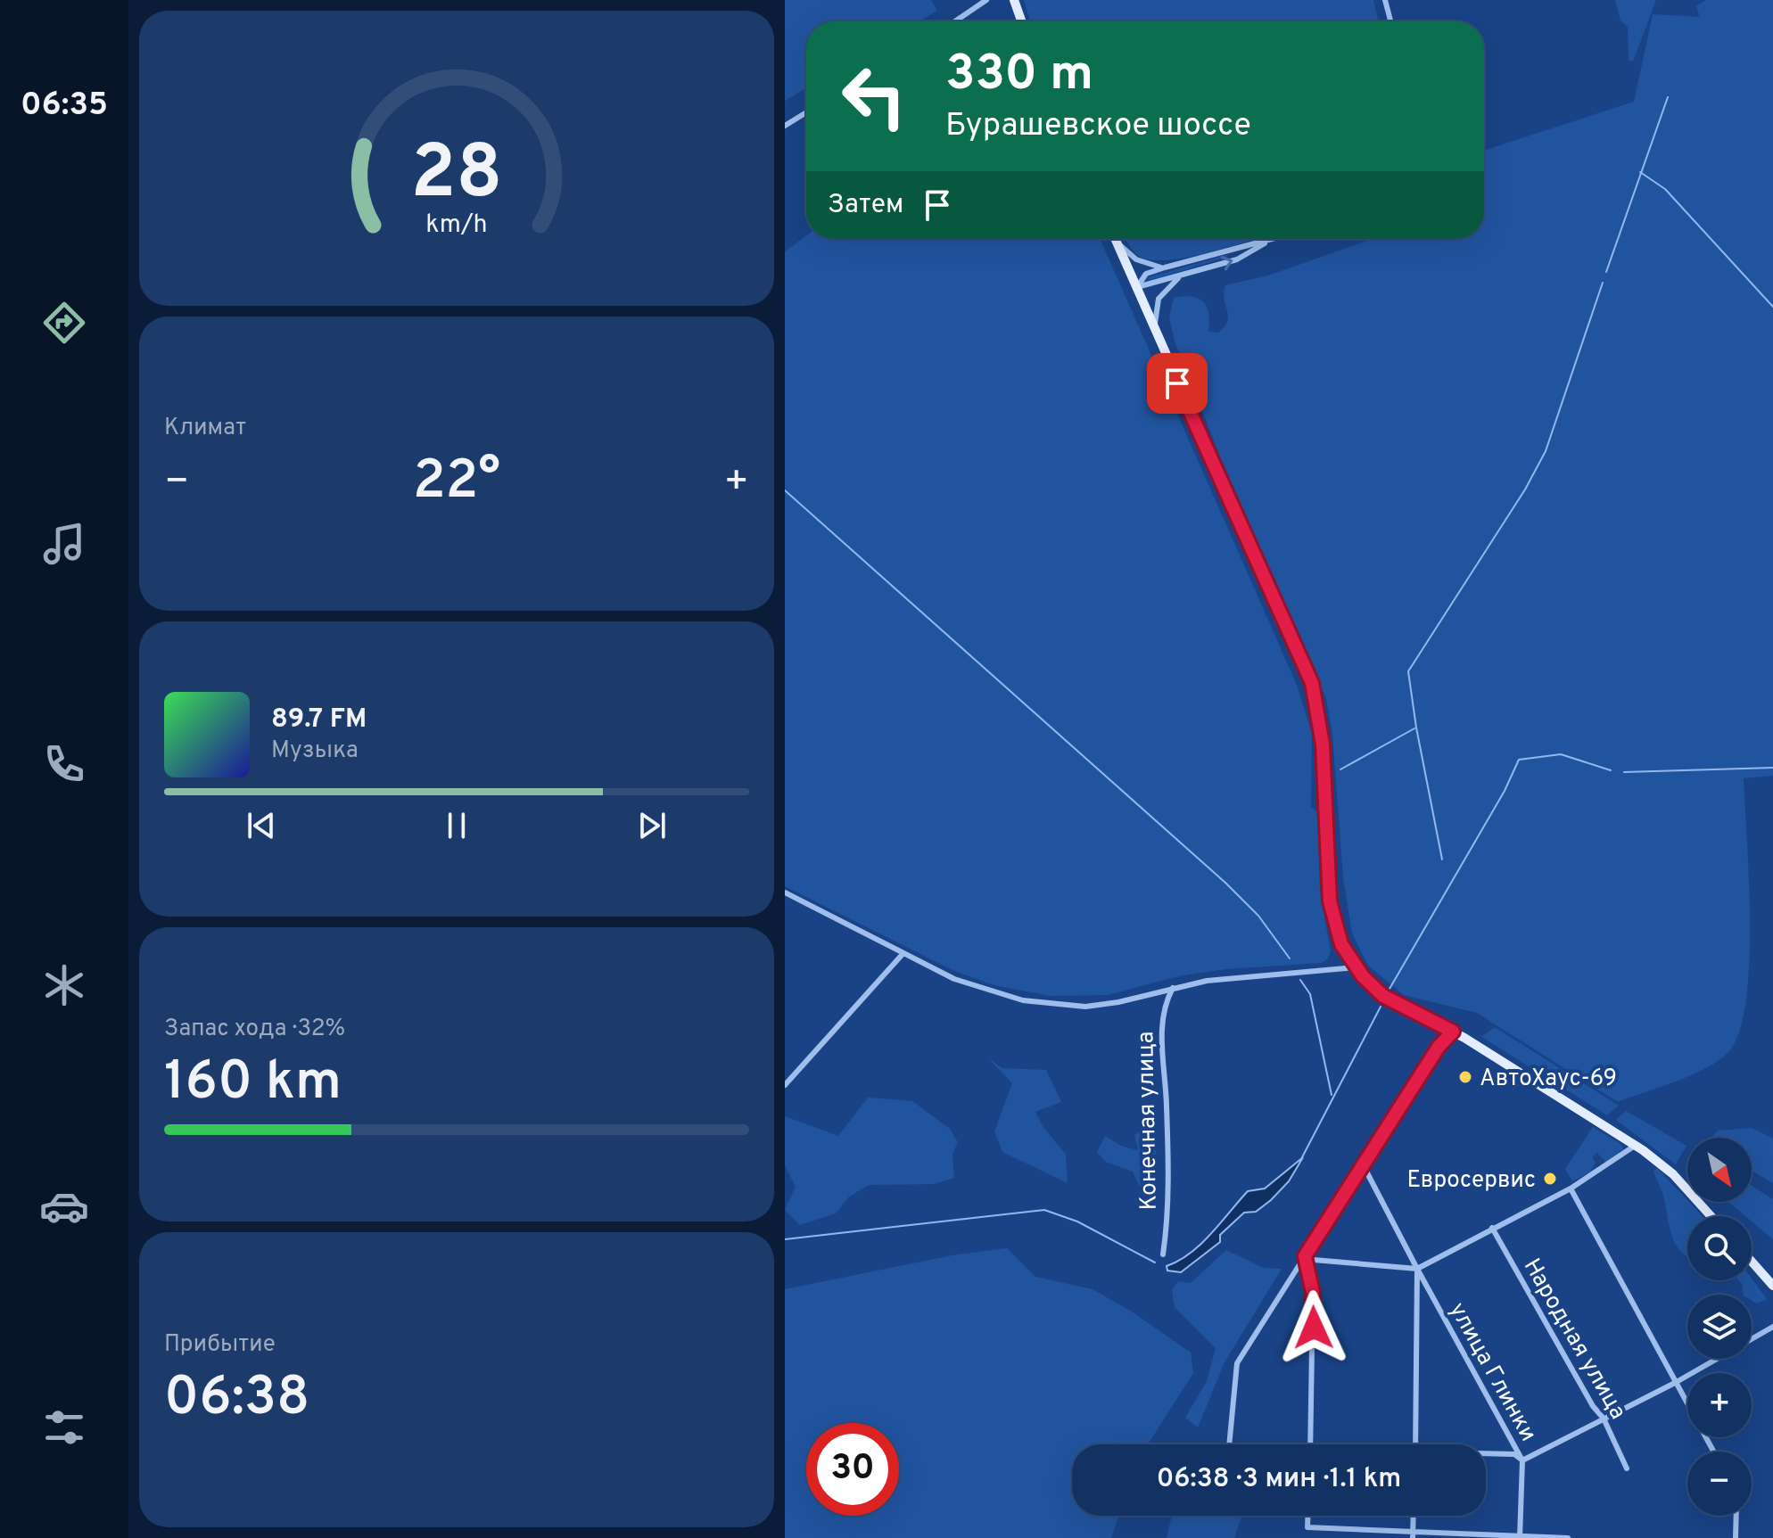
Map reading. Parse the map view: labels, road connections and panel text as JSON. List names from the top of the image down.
{
  "streets": {
    "street": ["Конечная улица", "Народная улица", "улица Глинки"]
  },
  "places": ["АвтоХаус-69", "Евросервис"],
  "north": "bottom right",
  "page": {
    "tabs": "06:35",
    "turn": ["330 m", "Бурашевское шоссе"],
    "then": "Затем",
    "tile": [
      "Климат",
      ["Запас хода · 32%", "160 km"],
      ["Прибытие", "06:38"]
    ],
    "heat": ["−", "22°", "+"],
    "song": ["89.7 FM", "Музыка"],
    "map_buttons": ["+", "−"],
    "limit": "30",
    "trip": "06:38 · 3 мин · 1.1 km",
    "gauge": ["28", "km/h"]
  }
}
